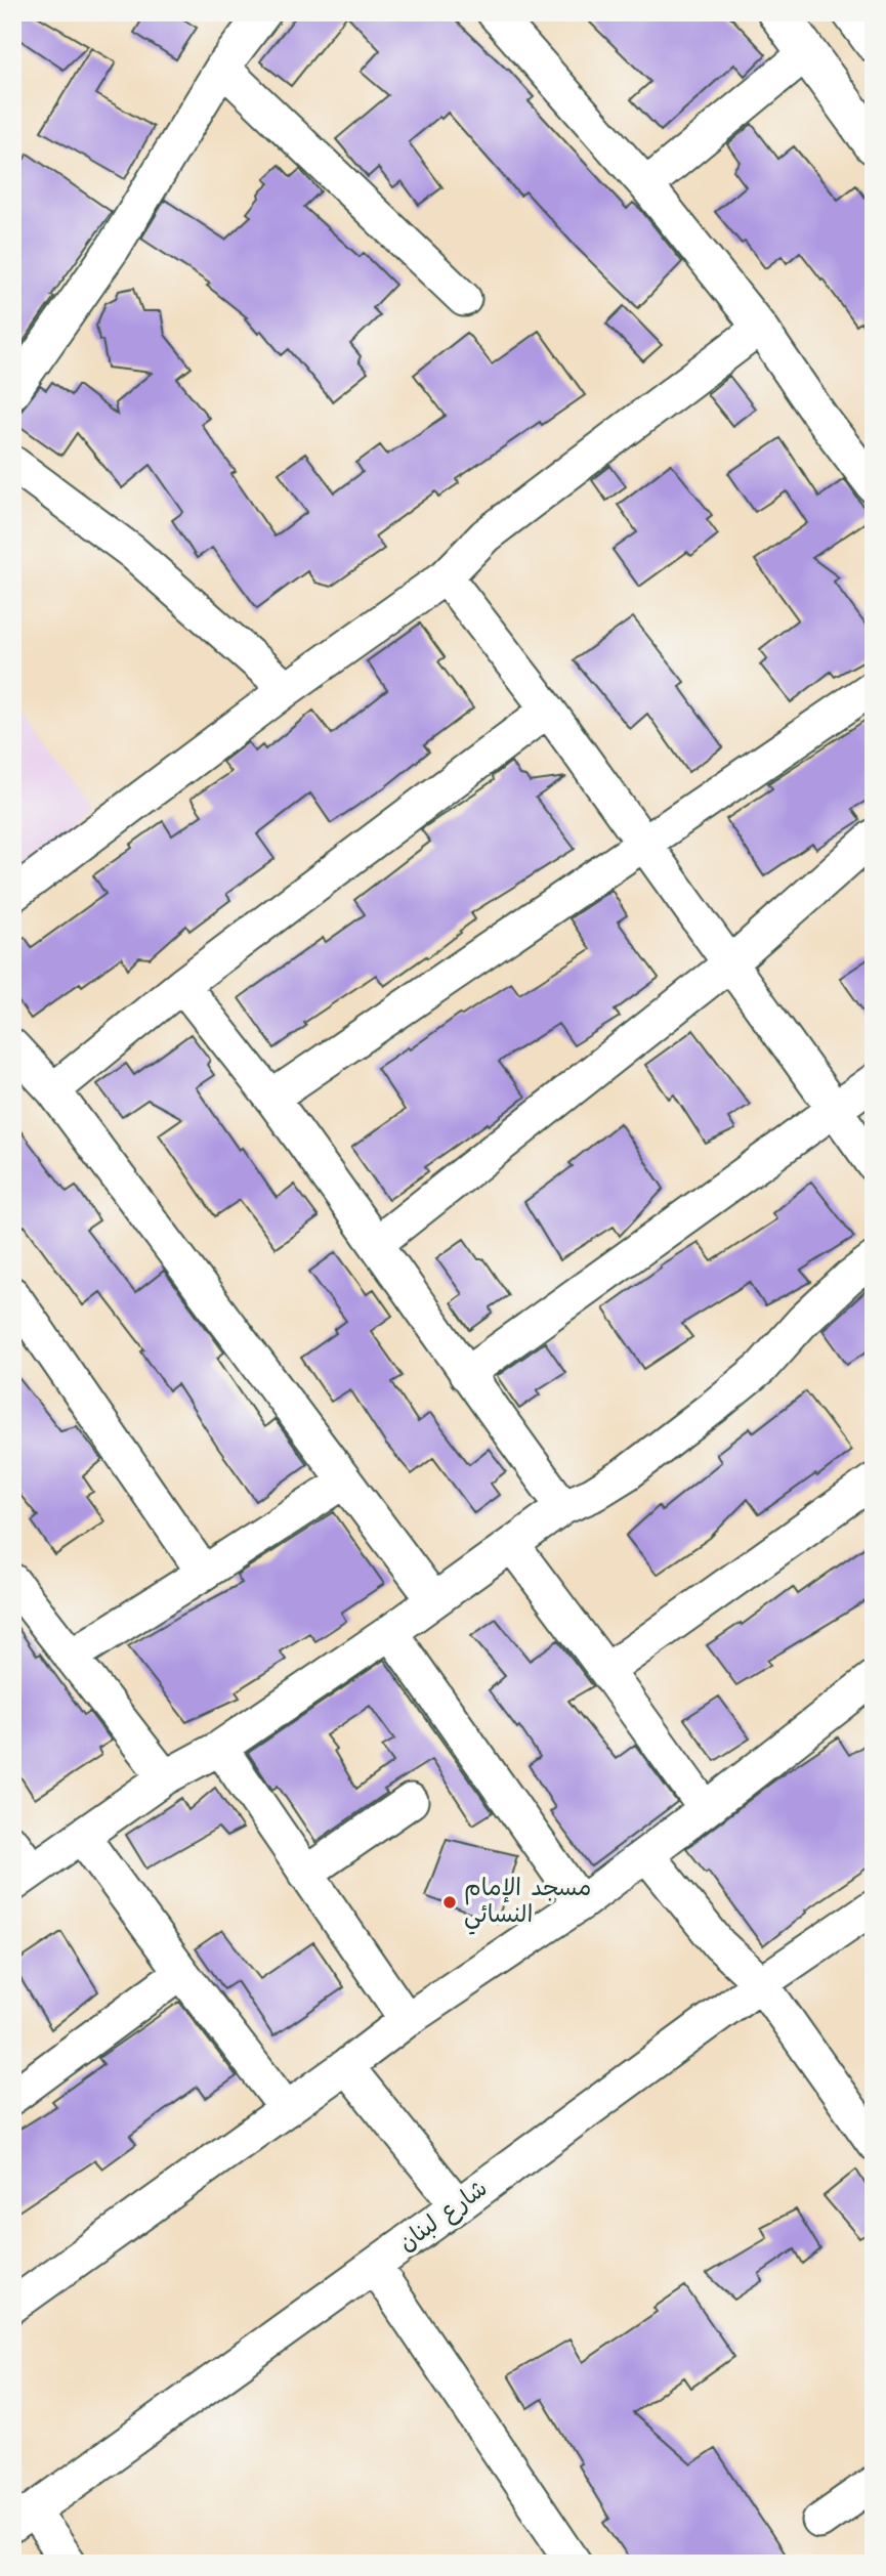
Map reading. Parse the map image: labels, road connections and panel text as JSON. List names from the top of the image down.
{
  "streets": {
    "street": ["شارع لبنان"]
  },
  "places": ["مسجد الإمام النسائي"]
}
